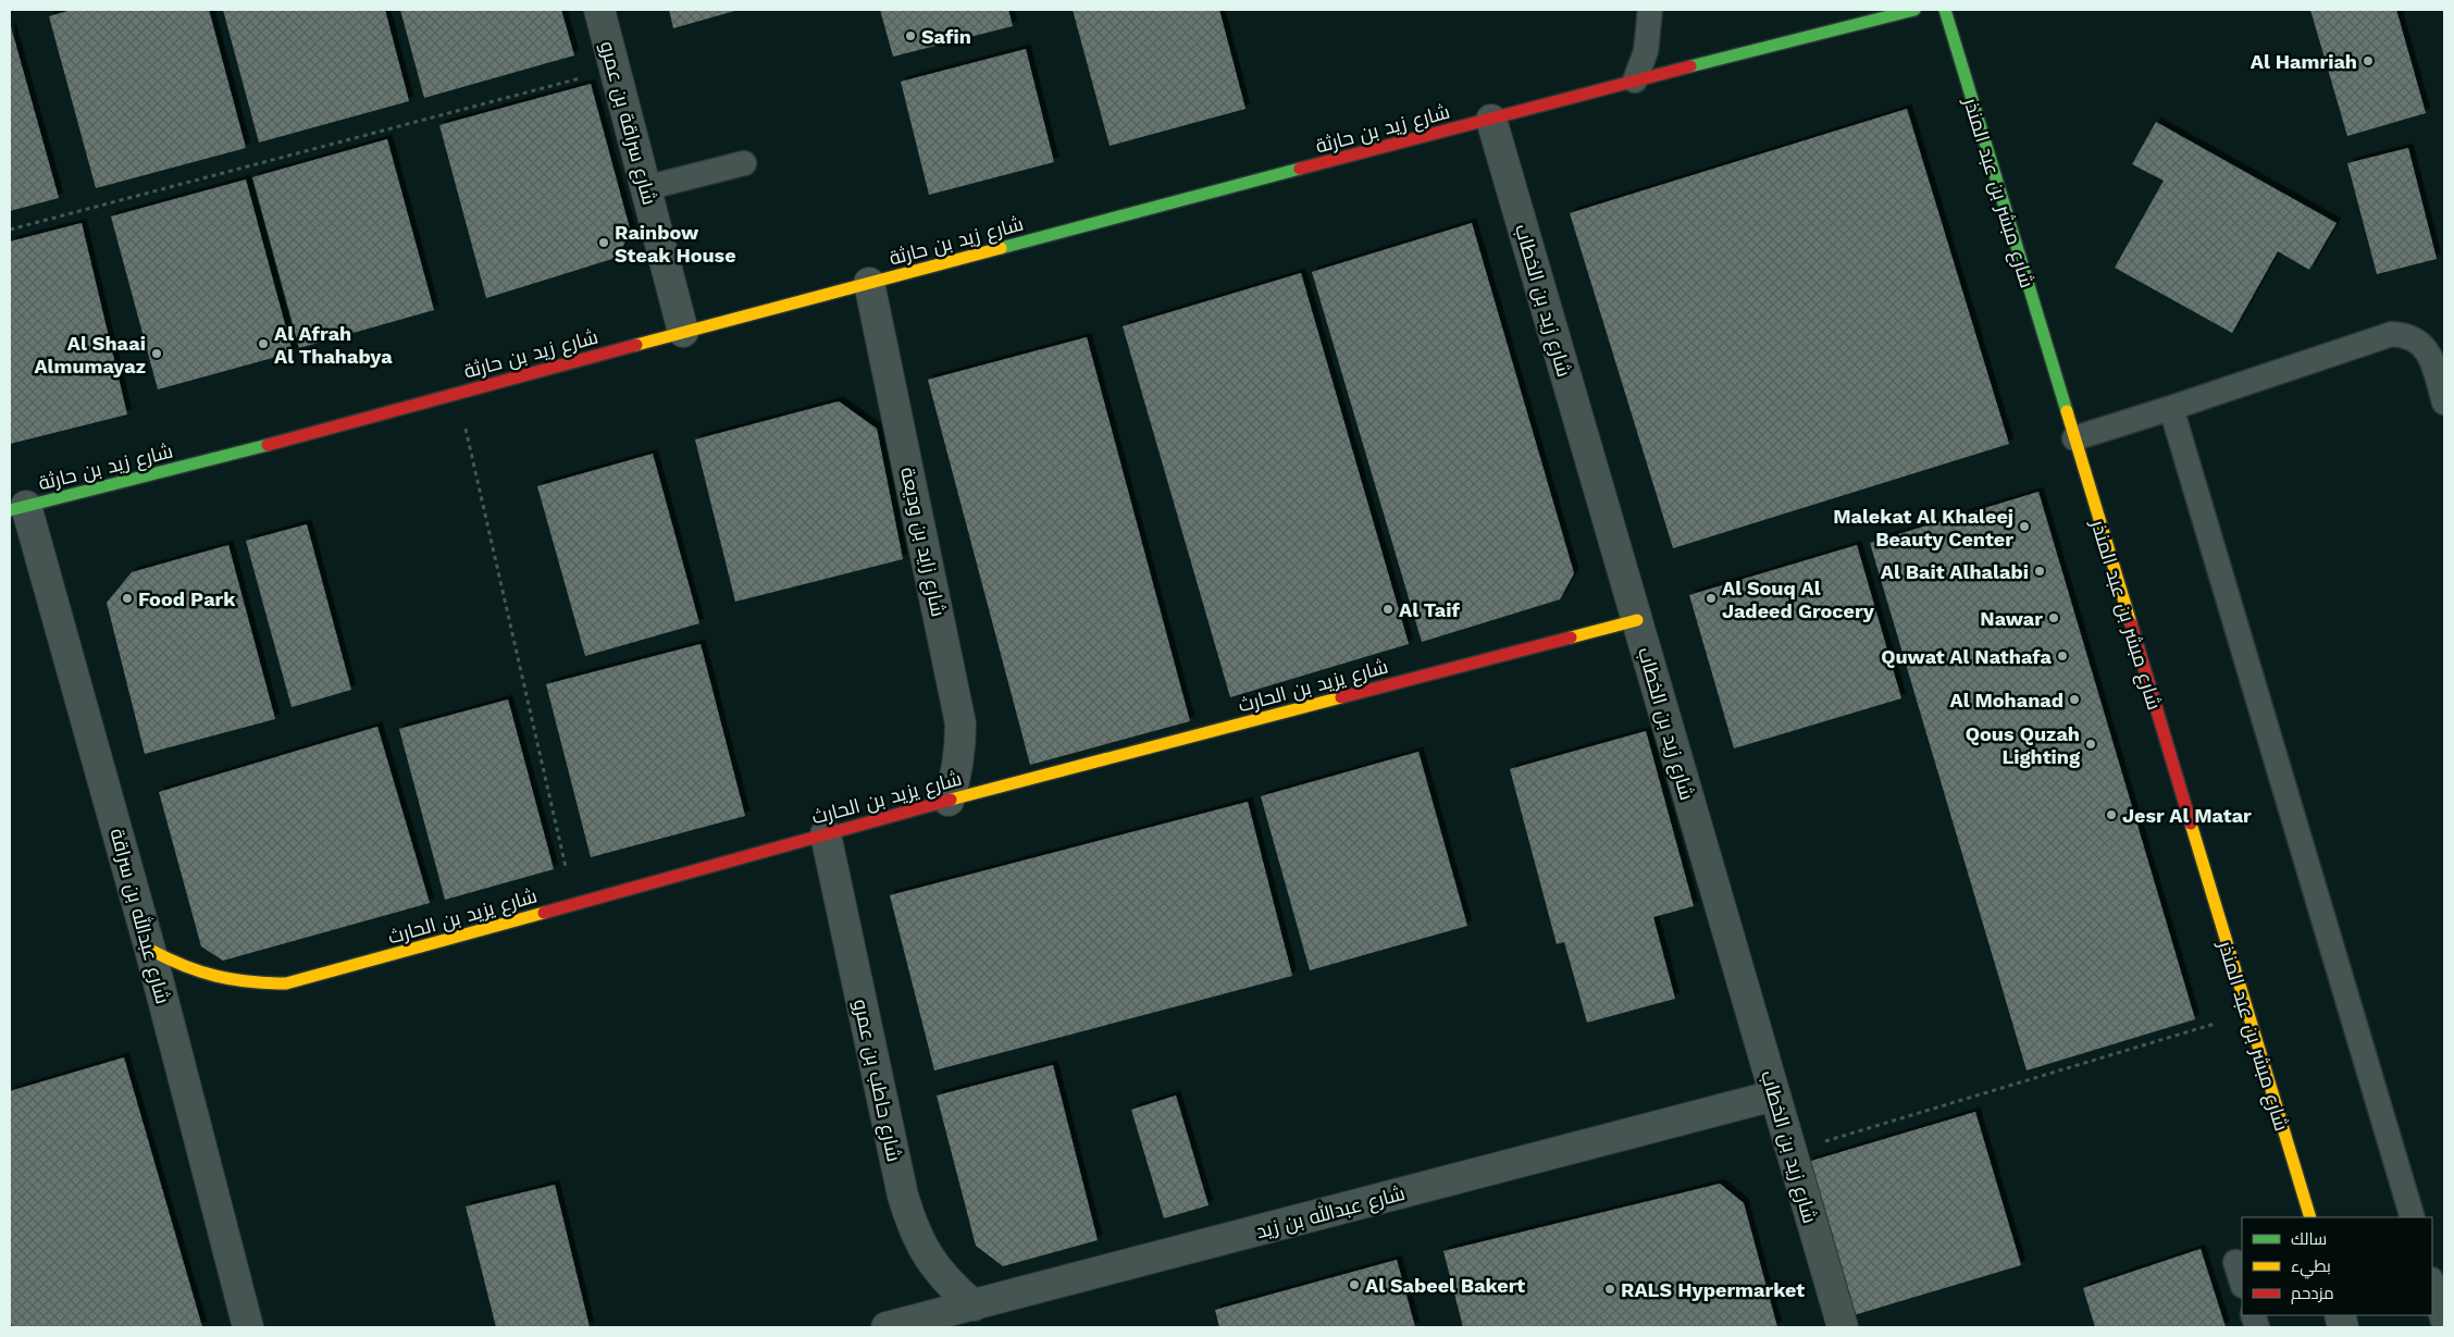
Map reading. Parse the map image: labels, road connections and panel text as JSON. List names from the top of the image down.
{
  "streets": {
    "street": [
      "شارع سراقة بن عمرو",
      "شارع زيد بن حارثة",
      "شارع مبشر بن عبد المنذر",
      "شارع زيد بن الخطاب",
      "شارع زايد بن وديعة",
      "شارع يزيد بن الحارث",
      "شارع عبدالله بن سراقة",
      "شارع حاطب بن عمرو",
      "شارع عبدالله بن زيد"
    ]
  },
  "crossings": [
    ["شارع سراقة بن عمرو", "شارع زيد بن حارثة"],
    ["شارع زيد بن حارثة", "شارع زيد بن الخطاب"],
    ["شارع زيد بن حارثة", "شارع زايد بن وديعة"],
    ["شارع زيد بن حارثة", "شارع عبدالله بن سراقة"],
    ["شارع زيد بن الخطاب", "شارع يزيد بن الحارث"],
    ["شارع زيد بن الخطاب", "شارع عبدالله بن زيد"],
    ["شارع زايد بن وديعة", "شارع يزيد بن الحارث"],
    ["شارع يزيد بن الحارث", "شارع عبدالله بن سراقة"],
    ["شارع يزيد بن الحارث", "شارع حاطب بن عمرو"],
    ["شارع حاطب بن عمرو", "شارع عبدالله بن زيد"]
  ],
  "places": [
    "Safin",
    "Al Hamriah",
    "Rainbow Steak House",
    "Al Afrah Al Thahabya",
    "Al Shaai Almumayaz",
    "Malekat Al Khaleej Beauty Center",
    "Al Bait Alhalabi",
    "Food Park",
    "Al Souq Al Jadeed Grocery",
    "Al Taif",
    "Nawar",
    "Quwat Al Nathafa",
    "Al Mohanad",
    "Qous Quzah Lighting",
    "Jesr Al Matar",
    "Al Sabeel Bakert",
    "RALS Hypermarket"
  ],
  "legend": ["سالك", "بطيء", "مزدحم"]
}
